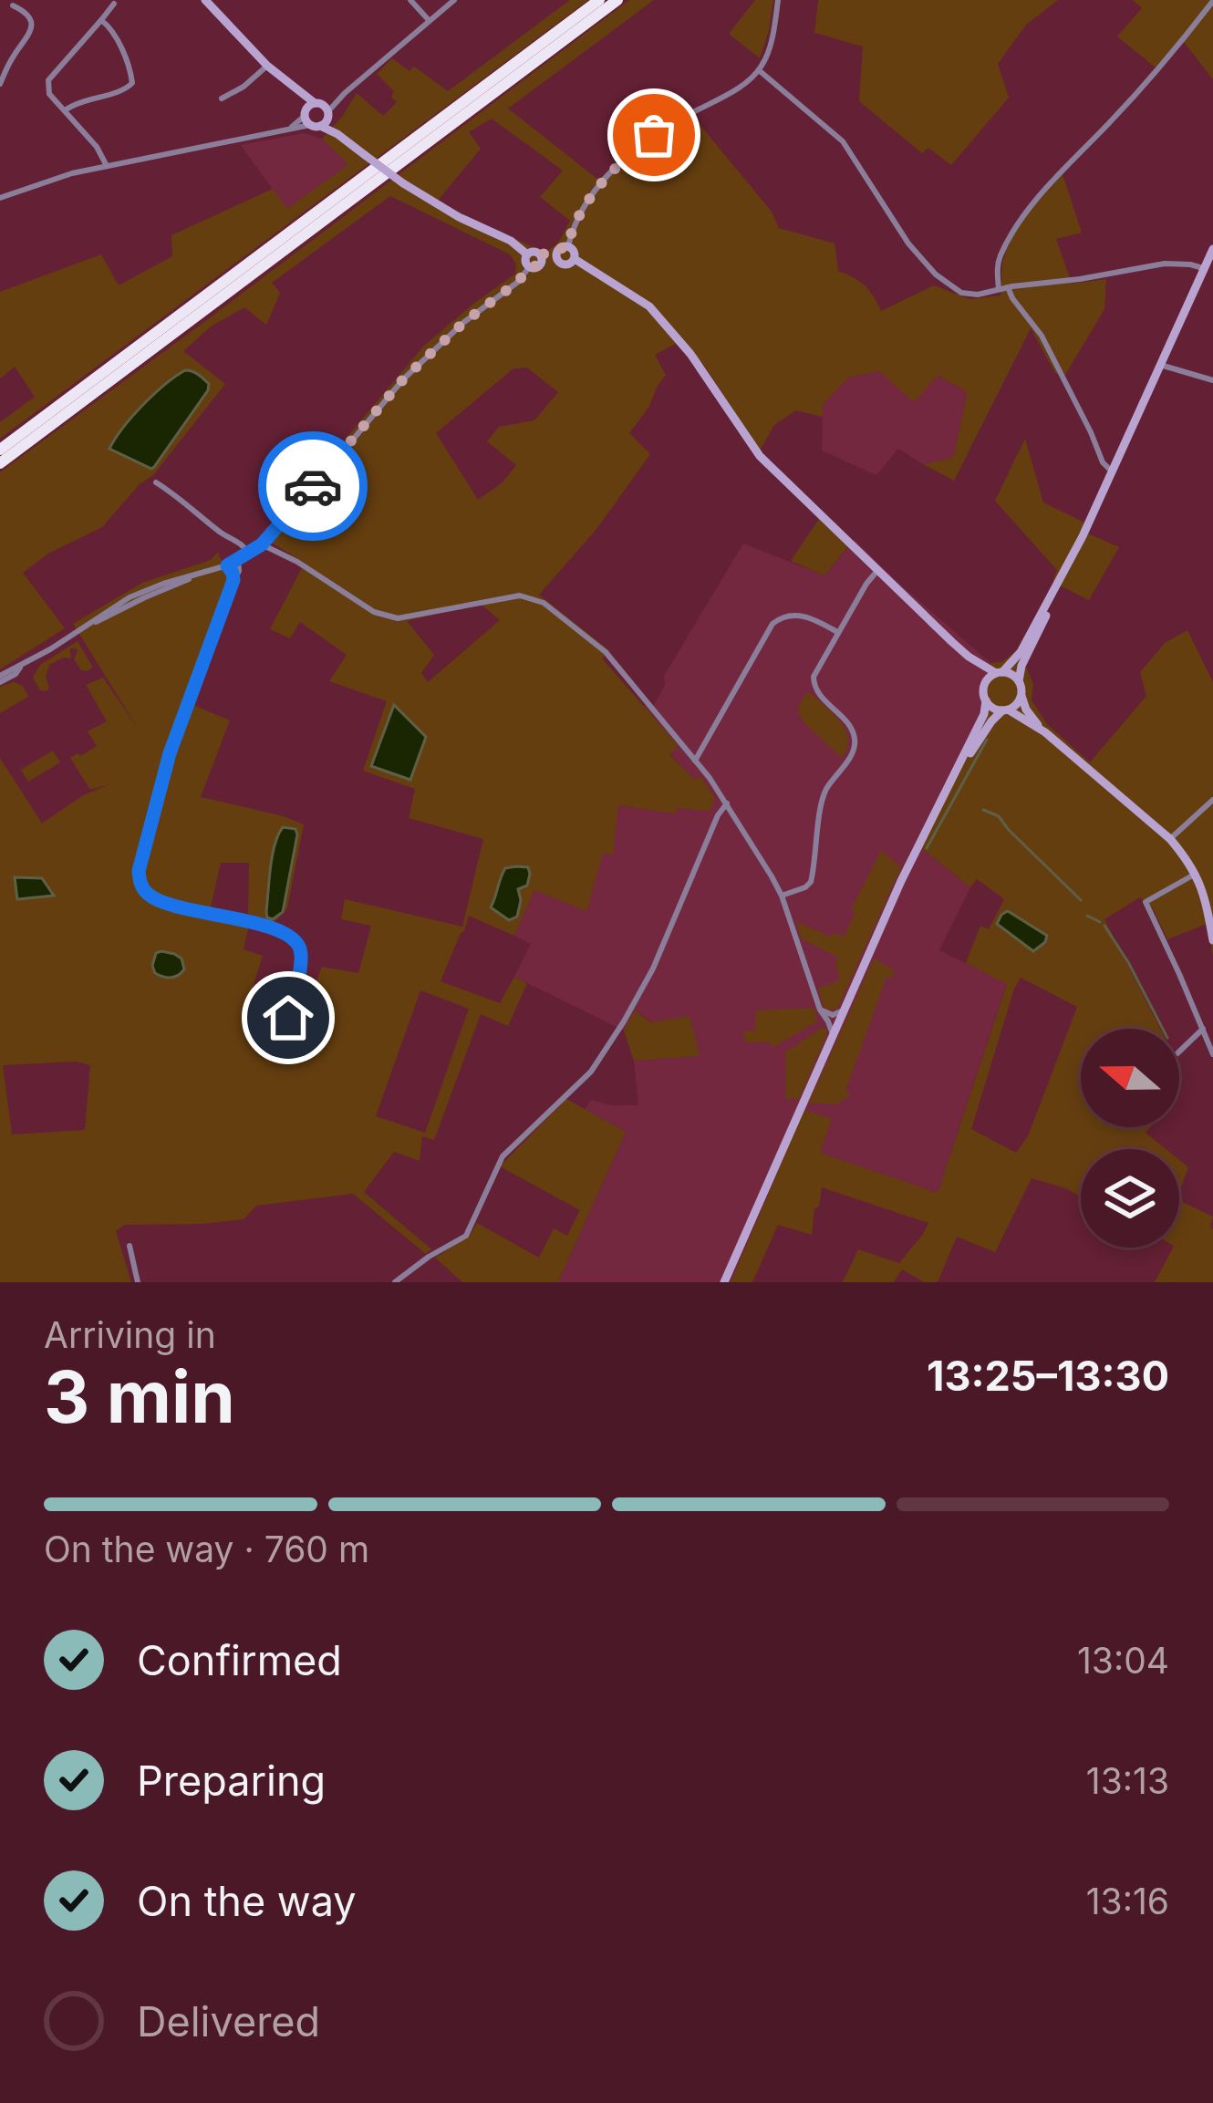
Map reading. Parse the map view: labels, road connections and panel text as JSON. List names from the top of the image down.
{
  "north": "left",
  "page": {
    "heading": ["3 min", "Arriving in", "13:25–13:30"],
    "bar": "On the way · 760 m",
    "list": [
      ["Confirmed", "13:04"],
      ["Preparing", "13:13"],
      ["On the way", "13:16"],
      "Delivered"
    ]
  }
}
